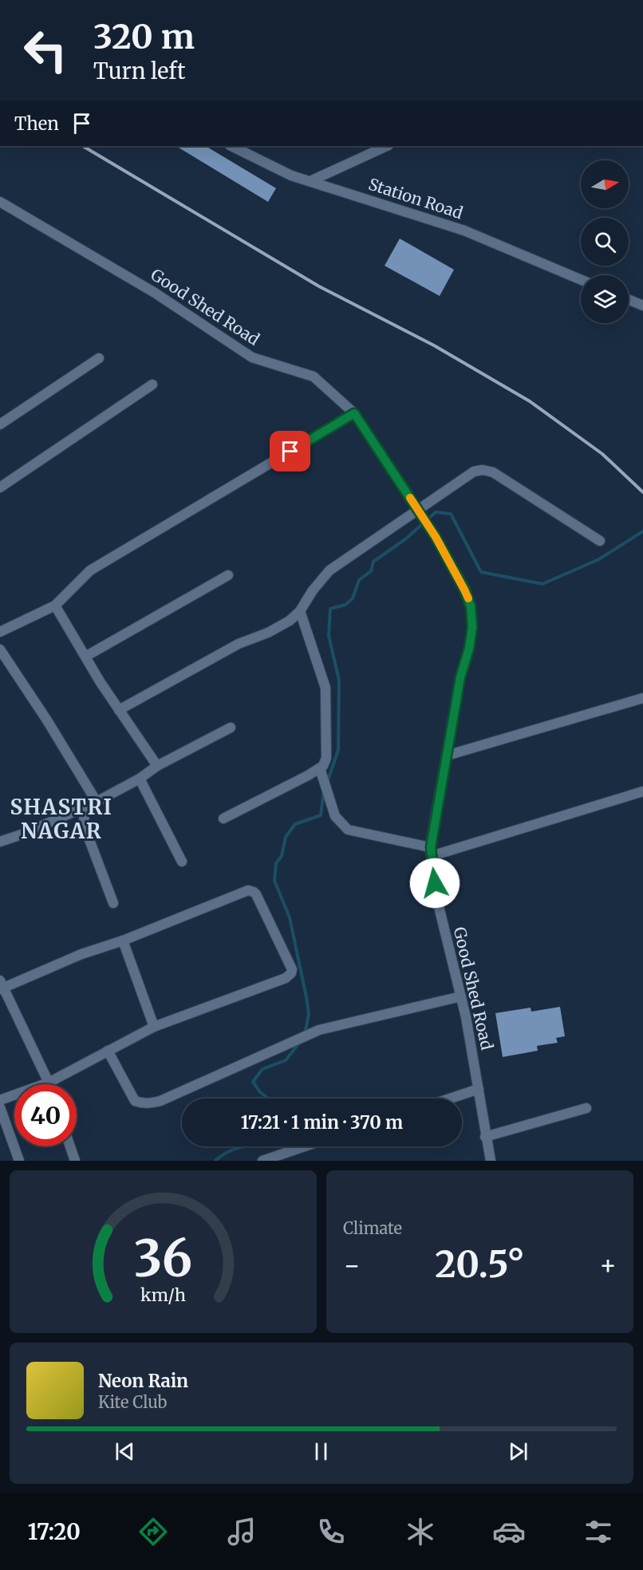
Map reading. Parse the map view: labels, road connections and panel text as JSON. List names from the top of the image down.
{
  "streets": {
    "street": ["Station Road", "Good Shed Road"]
  },
  "districts": ["SHASTRI NAGAR"],
  "north": "right",
  "page": {
    "turn": ["320 m", "Turn left"],
    "then": "Then",
    "limit": "40",
    "trip": "17:21 · 1 min · 370 m",
    "tile": "Climate",
    "heat": ["−", "20.5°", "+"],
    "song": ["Neon Rain", "Kite Club"],
    "tabs": "17:20",
    "gauge": ["36", "km/h"]
  }
}
